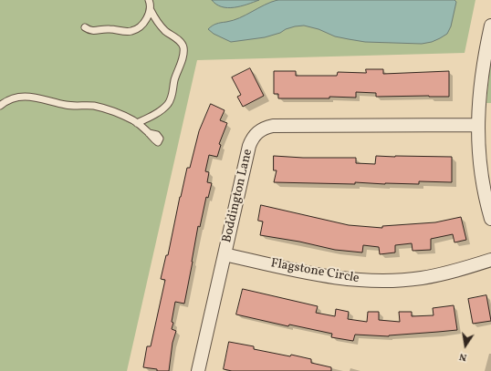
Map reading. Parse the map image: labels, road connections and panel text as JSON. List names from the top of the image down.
{
  "streets": {
    "street": ["Boddington Lane", "Flagstone Circle"]
  },
  "crossings": [
    ["Boddington Lane", "Flagstone Circle"]
  ],
  "north": "bottom"
}
